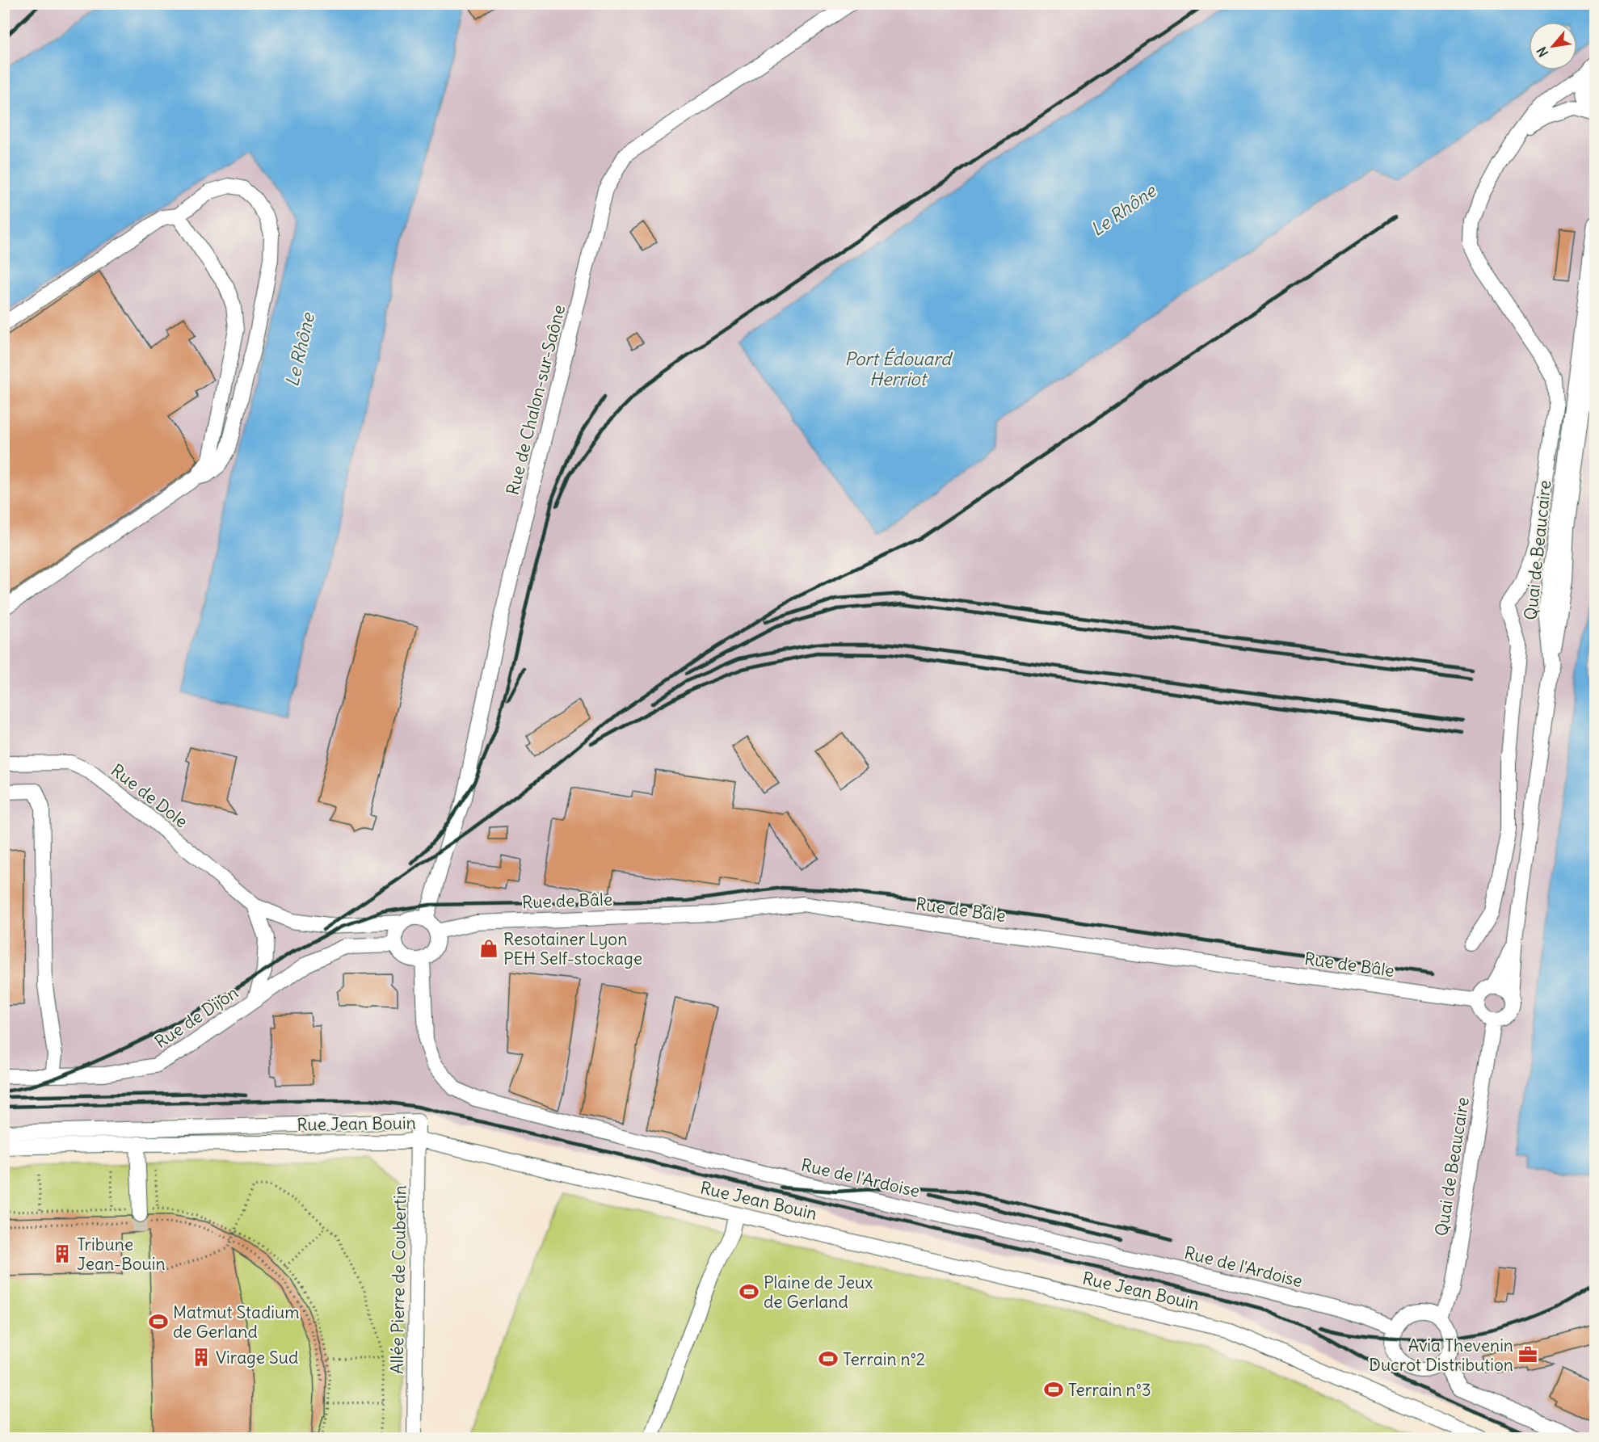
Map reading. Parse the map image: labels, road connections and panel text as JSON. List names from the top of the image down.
{
  "streets": {
    "street": [
      "Rue de Chalon-sur-Saône",
      "Quai de Beaucaire",
      "Rue de Dole",
      "Rue de Bâle",
      "Rue de Dijon",
      "Rue Jean Bouin",
      "Rue de l'Ardoise",
      "Allée Pierre de Coubertin"
    ]
  },
  "crossings": [
    ["Rue de Chalon-sur-Saône", "Rue de Dole"],
    ["Rue de Chalon-sur-Saône", "Rue de Bâle"],
    ["Rue de Chalon-sur-Saône", "Rue de Dijon"],
    ["Rue de Chalon-sur-Saône", "Rue de l'Ardoise"],
    ["Quai de Beaucaire", "Rue de Bâle"],
    ["Quai de Beaucaire", "Rue de l'Ardoise"],
    ["Rue de Dole", "Rue de Bâle"],
    ["Rue de Dole", "Rue de Dijon"],
    ["Rue de Dole", "Rue de l'Ardoise"],
    ["Rue de Bâle", "Rue de Dijon"],
    ["Rue de Bâle", "Rue de l'Ardoise"],
    ["Rue de Dijon", "Rue de l'Ardoise"],
    ["Rue Jean Bouin", "Allée Pierre de Coubertin"]
  ],
  "water": ["Le Rhône", "Port Édouard Herriot"],
  "places": {
    "shop": ["Resotainer Lyon PEH Self-stockage"],
    "building": ["Tribune Jean-Bouin", "Virage Sud"],
    "sports": [
      "Plaine de Jeux de Gerland",
      "Matmut Stadium de Gerland",
      "Terrain n°2",
      "Terrain n°3"
    ],
    "office": ["Avia Thevenin Ducrot Distribution"]
  },
  "north": "bottom left"
}
